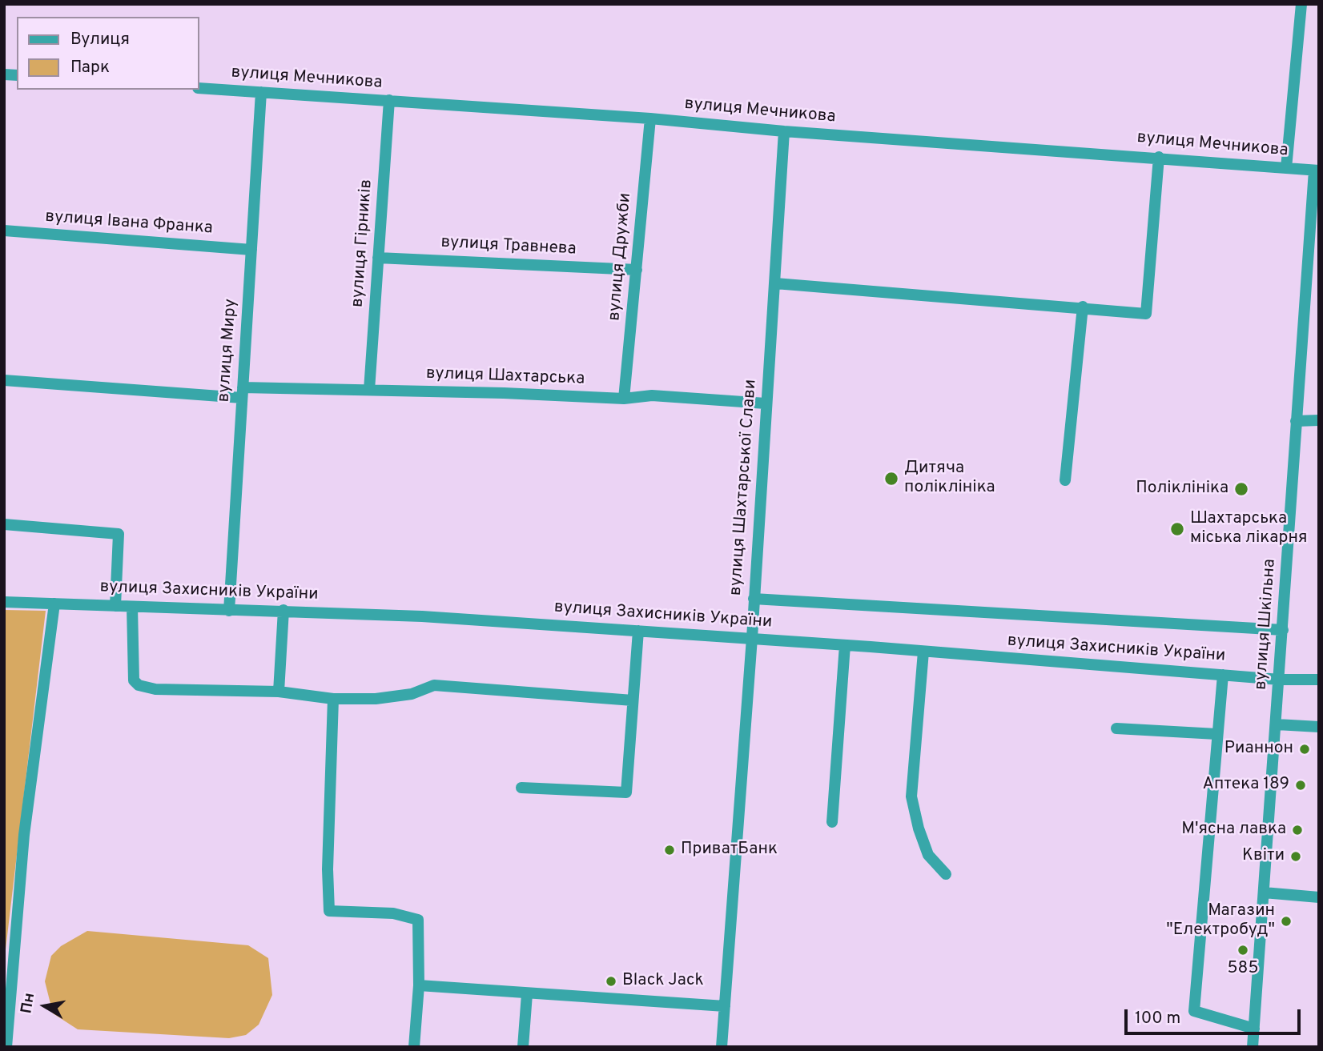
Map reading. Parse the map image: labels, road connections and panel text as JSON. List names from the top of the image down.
{
  "streets": {
    "street": [
      "вулиця Мечникова",
      "вулиця Івана Франка",
      "вулиця Гірників",
      "вулиця Травнева",
      "вулиця Дружби",
      "вулиця Миру",
      "вулиця Шахтарська",
      "вулиця Шахтарської Слави",
      "вулиця Захисників України",
      "вулиця Шкільна"
    ]
  },
  "crossings": [
    ["вулиця Мечникова", "вулиця Гірників"],
    ["вулиця Мечникова", "вулиця Дружби"],
    ["вулиця Мечникова", "вулиця Миру"],
    ["вулиця Мечникова", "вулиця Шахтарської Слави"],
    ["вулиця Мечникова", "вулиця Шкільна"],
    ["вулиця Івана Франка", "вулиця Миру"],
    ["вулиця Гірників", "вулиця Травнева"],
    ["вулиця Гірників", "вулиця Шахтарська"],
    ["вулиця Травнева", "вулиця Дружби"],
    ["вулиця Дружби", "вулиця Шахтарська"],
    ["вулиця Миру", "вулиця Шахтарська"],
    ["вулиця Миру", "вулиця Захисників України"],
    ["вулиця Шахтарська", "вулиця Шахтарської Слави"],
    ["вулиця Шахтарської Слави", "вулиця Захисників України"],
    ["вулиця Захисників України", "вулиця Шкільна"]
  ],
  "places": [
    "Дитяча поліклініка",
    "Поліклініка",
    "Шахтарська міська лікарня",
    "Рианнон",
    "Аптека 189",
    "М'ясна лавка",
    "ПриватБанк",
    "Квіти",
    "Магазин \"Електробуд\"",
    "585",
    "Black Jack"
  ],
  "legend": ["Вулиця", "Парк"],
  "scale_bar": "100 m",
  "north": "left"
}
